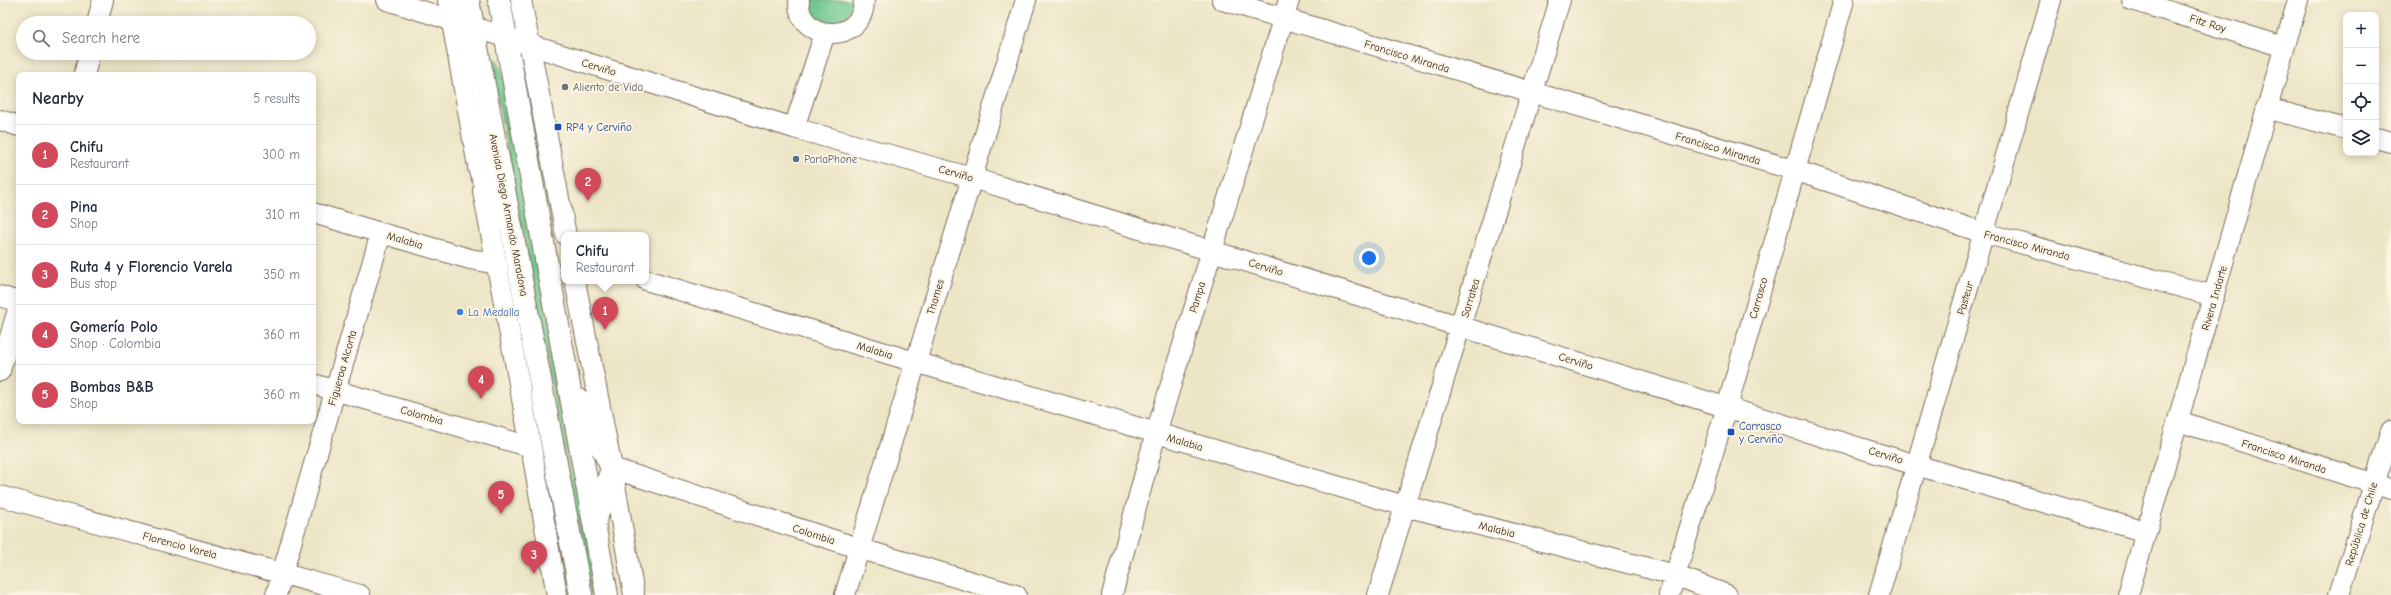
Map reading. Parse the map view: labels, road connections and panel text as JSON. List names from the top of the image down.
{
  "streets": {
    "main road": ["Avenida Diego Armando Maradona"],
    "street": [
      "Fitz Roy",
      "Francisco Miranda",
      "Cerviño",
      "Malabia",
      "Thames",
      "Pampa",
      "Sarratea",
      "Carrasco",
      "Pasteur",
      "Rivera Indarte",
      "Figueroa Alcorta",
      "Colombia",
      "República de Chile",
      "Florencio Varela"
    ]
  },
  "crossings": [
    ["Fitz Roy", "Rivera Indarte"],
    ["Francisco Miranda", "Pampa"],
    ["Francisco Miranda", "Sarratea"],
    ["Francisco Miranda", "Carrasco"],
    ["Francisco Miranda", "Pasteur"],
    ["Francisco Miranda", "Rivera Indarte"],
    ["Francisco Miranda", "República de Chile"],
    ["Cerviño", "Avenida Diego Armando Maradona"],
    ["Cerviño", "Thames"],
    ["Cerviño", "Pampa"],
    ["Cerviño", "Sarratea"],
    ["Cerviño", "Carrasco"],
    ["Cerviño", "Pasteur"],
    ["Cerviño", "Rivera Indarte"],
    ["Avenida Diego Armando Maradona", "Malabia"],
    ["Avenida Diego Armando Maradona", "Colombia"],
    ["Malabia", "Thames"],
    ["Malabia", "Pampa"],
    ["Malabia", "Sarratea"],
    ["Malabia", "Carrasco"],
    ["Malabia", "Figueroa Alcorta"],
    ["Thames", "Colombia"],
    ["Figueroa Alcorta", "Colombia"],
    ["Figueroa Alcorta", "Florencio Varela"]
  ],
  "places": {
    "other": ["Aliento de Vida", "ParlaPhone", "La Medalla"],
    "transit": ["RP4 y Cerviño", "Carrasco y Cerviño"]
  },
  "page": {
    "map_buttons": ["+", "−"],
    "search": "Search here",
    "heading": ["Nearby", "5 results"],
    "list": [
      {
        "mark": "1",
        "name": "Chifu",
        "note": "Restaurant",
        "value": "300 m"
      },
      {
        "mark": "2",
        "name": "Pina",
        "note": "Shop",
        "value": "310 m"
      },
      {
        "mark": "3",
        "name": "Ruta 4 y Florencio Varela",
        "note": "Bus stop",
        "value": "350 m"
      },
      {
        "mark": "4",
        "name": "Gomería Polo",
        "note": "Shop · Colombia",
        "value": "360 m"
      },
      {
        "mark": "5",
        "name": "Bombas B&B",
        "note": "Shop",
        "value": "360 m"
      }
    ],
    "pins": [
      "2",
      "1",
      "4",
      "5",
      "3"
    ],
    "popup": ["Chifu", "Restaurant"]
  }
}
